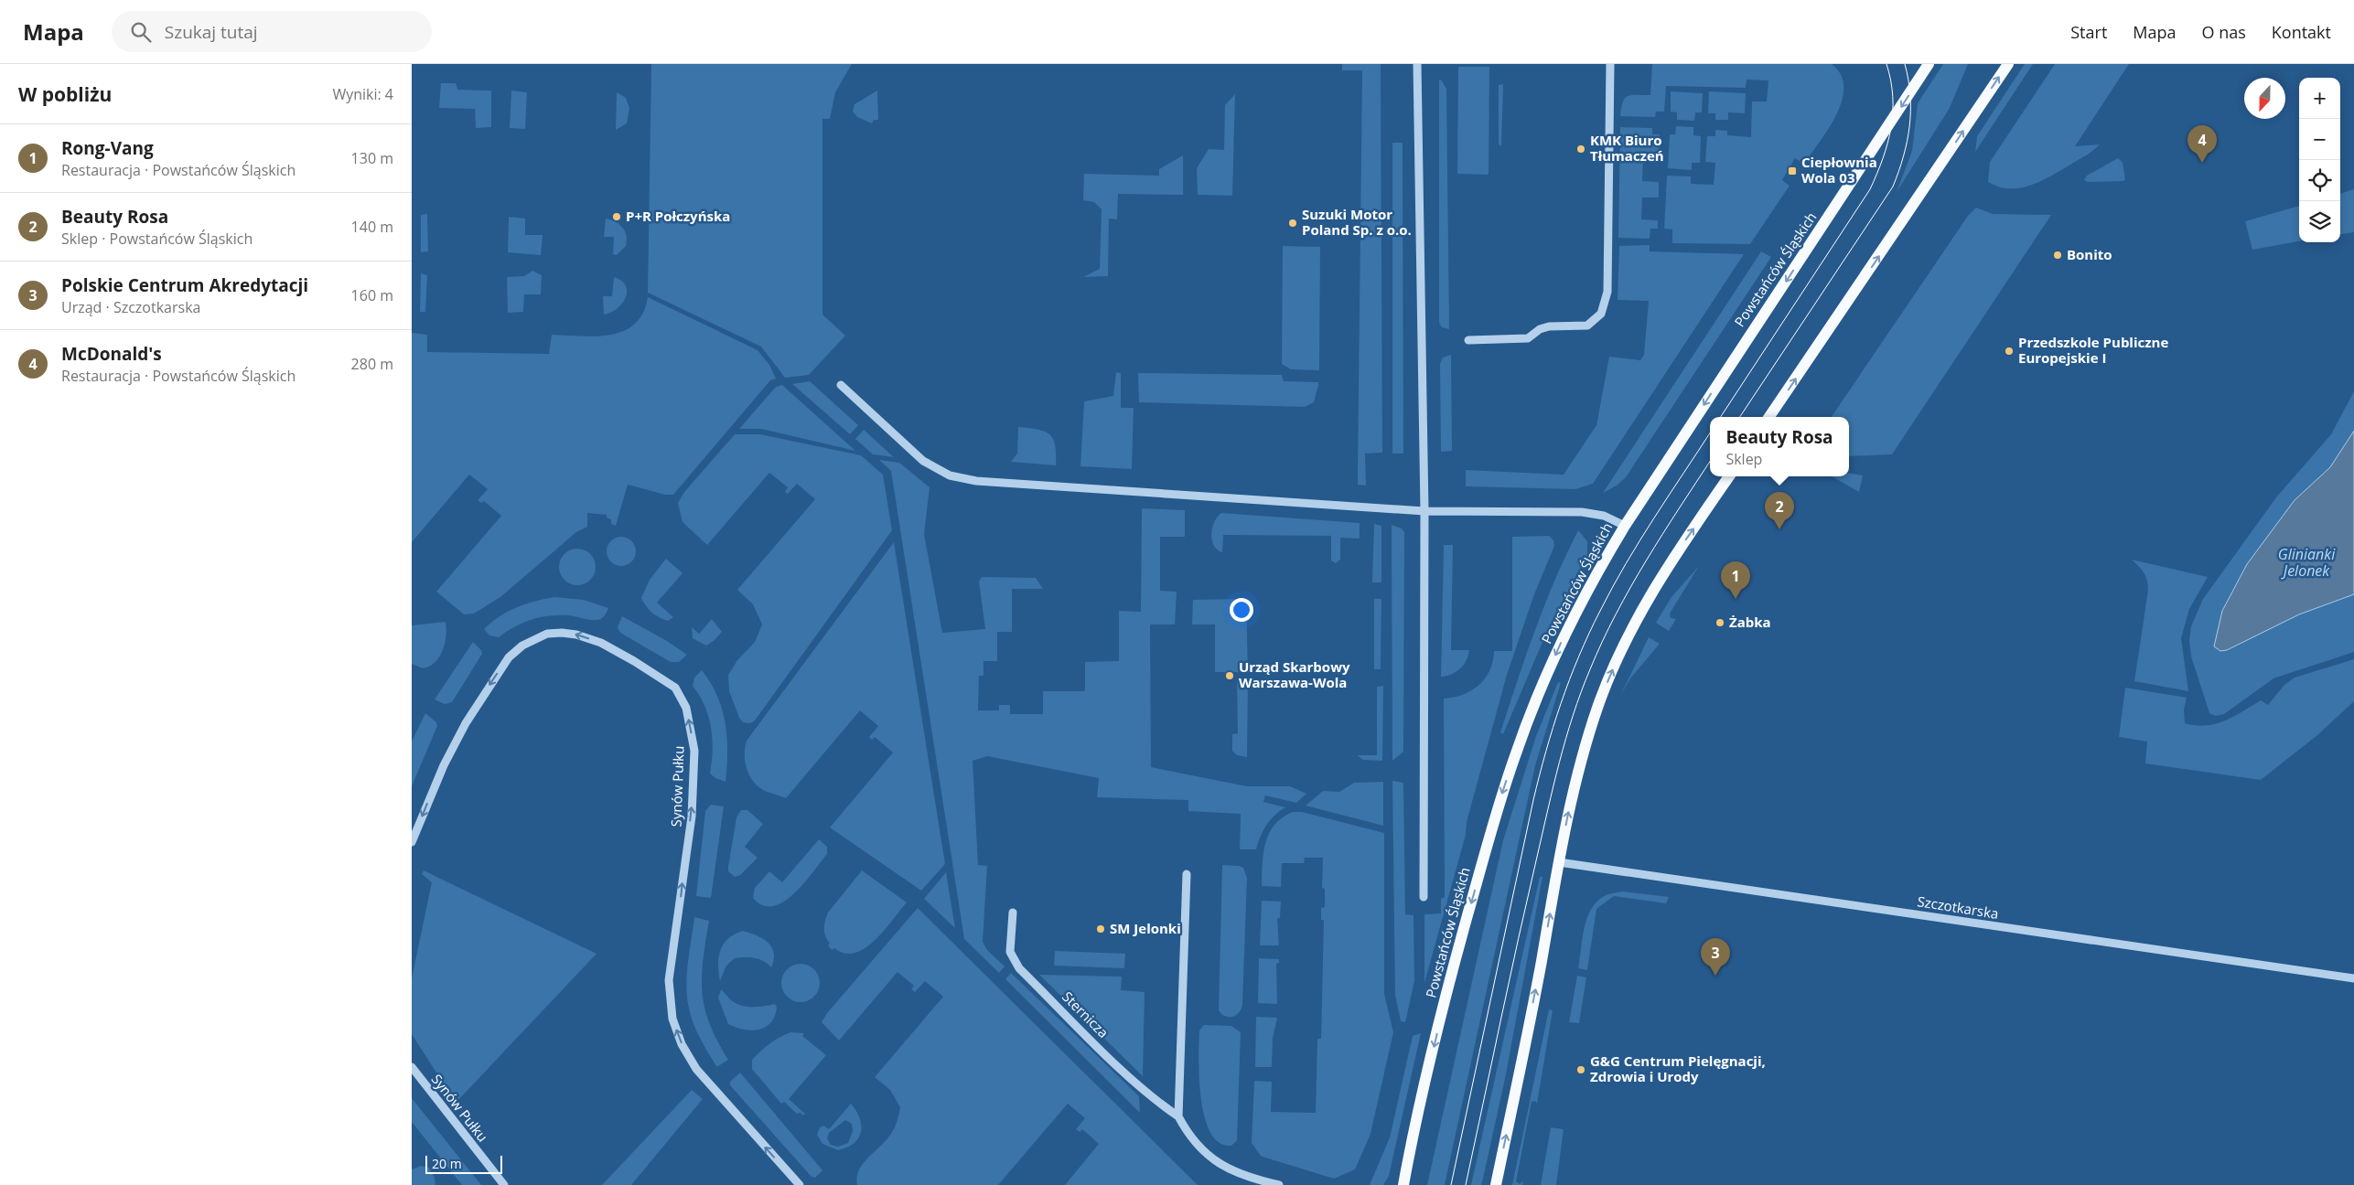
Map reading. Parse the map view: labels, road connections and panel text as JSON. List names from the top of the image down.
{
  "streets": {
    "main road": ["Powstańców Śląskich"],
    "street": ["Synów Pułku", "Szczotkarska", "Sternicza"]
  },
  "water": ["Glinianki Jelonek"],
  "places": {
    "other": [
      "KMK Biuro Tłumaczeń",
      "P+R Połczyńska",
      "Suzuki Motor Poland Sp. z o.o.",
      "Bonito",
      "Przedszkole Publiczne Europejskie I",
      "Żabka",
      "Urząd Skarbowy Warszawa-Wola",
      "SM Jelonki",
      "G&G Centrum Pielęgnacji, Zdrowia i Urody"
    ],
    "transit": ["Ciepłownia Wola 03"]
  },
  "scale_bar": "20 m",
  "north": "bottom",
  "page": {
    "header": "Mapa",
    "search": "Szukaj tutaj",
    "nav": [
      "Start",
      "Mapa",
      "O nas",
      "Kontakt"
    ],
    "heading": ["W pobliżu", "Wyniki: 4"],
    "map_buttons": ["+", "−"],
    "list": [
      {
        "mark": "1",
        "name": "Rong-Vang",
        "note": "Restauracja · Powstańców Śląskich",
        "value": "130 m"
      },
      {
        "mark": "2",
        "name": "Beauty Rosa",
        "note": "Sklep · Powstańców Śląskich",
        "value": "140 m"
      },
      {
        "mark": "3",
        "name": "Polskie Centrum Akredytacji",
        "note": "Urząd · Szczotkarska",
        "value": "160 m"
      },
      {
        "mark": "4",
        "name": "McDonald's",
        "note": "Restauracja · Powstańców Śląskich",
        "value": "280 m"
      }
    ],
    "pins": [
      "4",
      "2",
      "1",
      "3"
    ],
    "popup": ["Beauty Rosa", "Sklep"],
    "scale": "20 m"
  }
}
